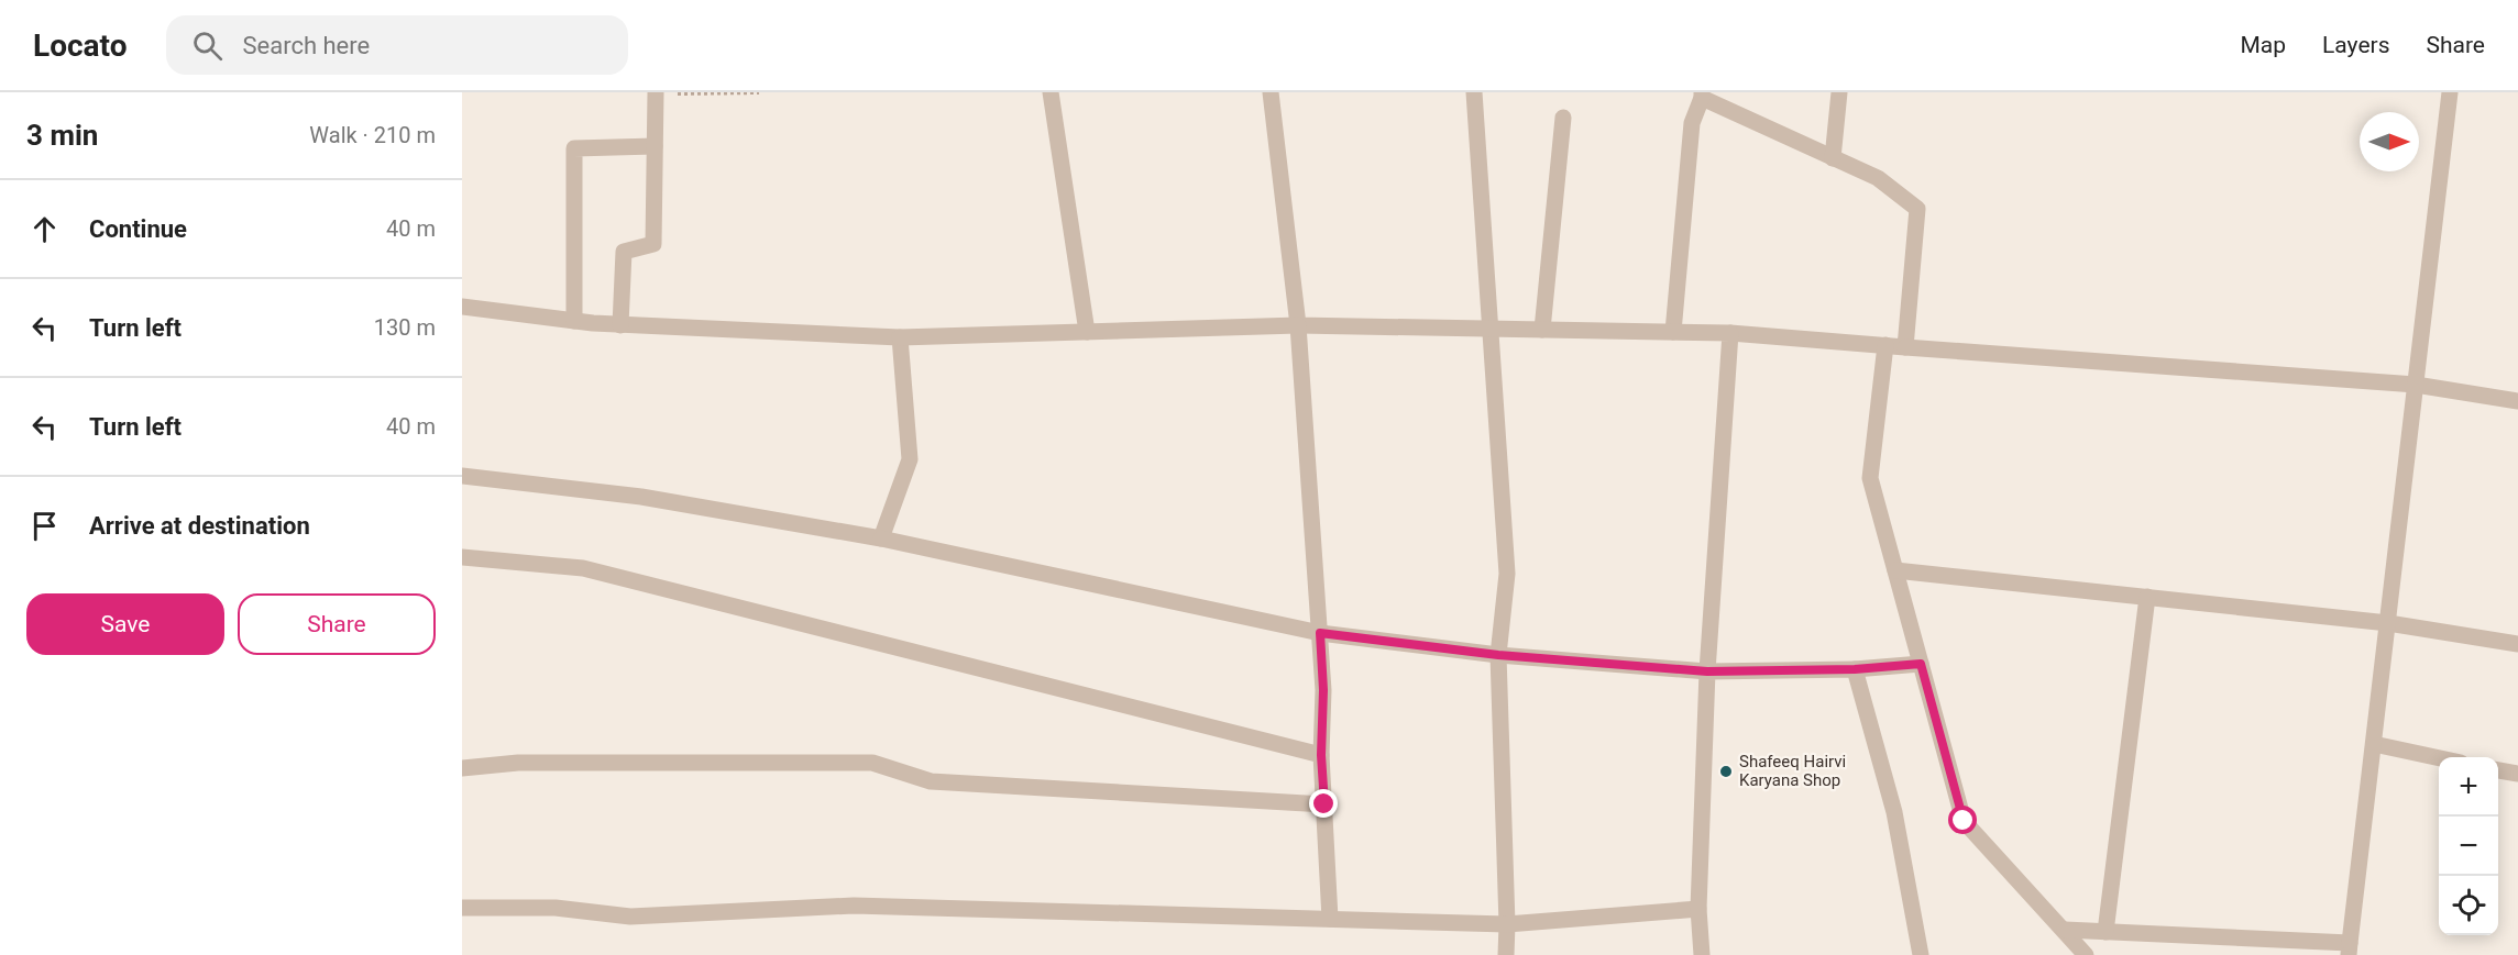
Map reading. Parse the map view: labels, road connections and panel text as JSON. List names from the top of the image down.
{
  "places": ["Shafeeq Hairvi Karyana Shop"],
  "north": "right",
  "page": {
    "header": "Locato",
    "search": "Search here",
    "nav": ["Map", "Layers", "Share"],
    "heading": ["3 min", "Walk · 210 m"],
    "list": [
      ["Continue", "40 m"],
      ["Turn left", "130 m"],
      ["Turn left", "40 m"],
      "Arrive at destination"
    ],
    "buttons": ["Save", "Share"],
    "map_buttons": ["+", "−"]
  }
}
